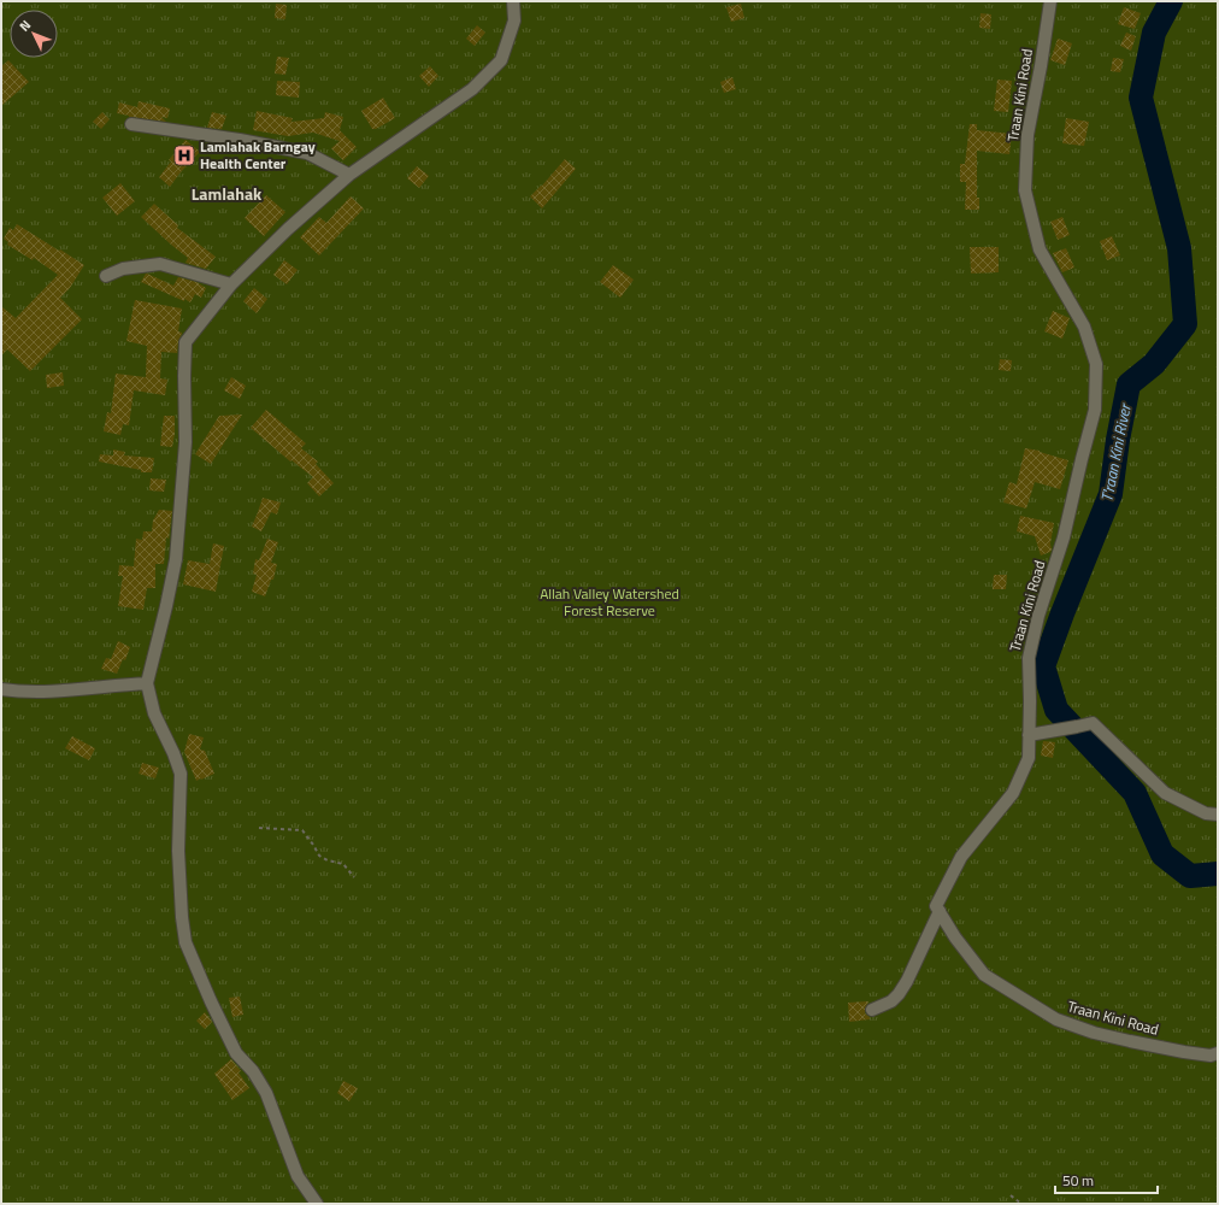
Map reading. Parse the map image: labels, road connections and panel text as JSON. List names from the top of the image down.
{
  "streets": {
    "street": ["Traan Kini Road"]
  },
  "districts": ["Lamlahak"],
  "water": ["T'raan Kini River"],
  "parks": ["Allah Valley Watershed Forest Reserve"],
  "places": {
    "hospital": ["Lamlahak Barngay Health Center"]
  },
  "scale_bar": "50 m",
  "north": "top left"
}
